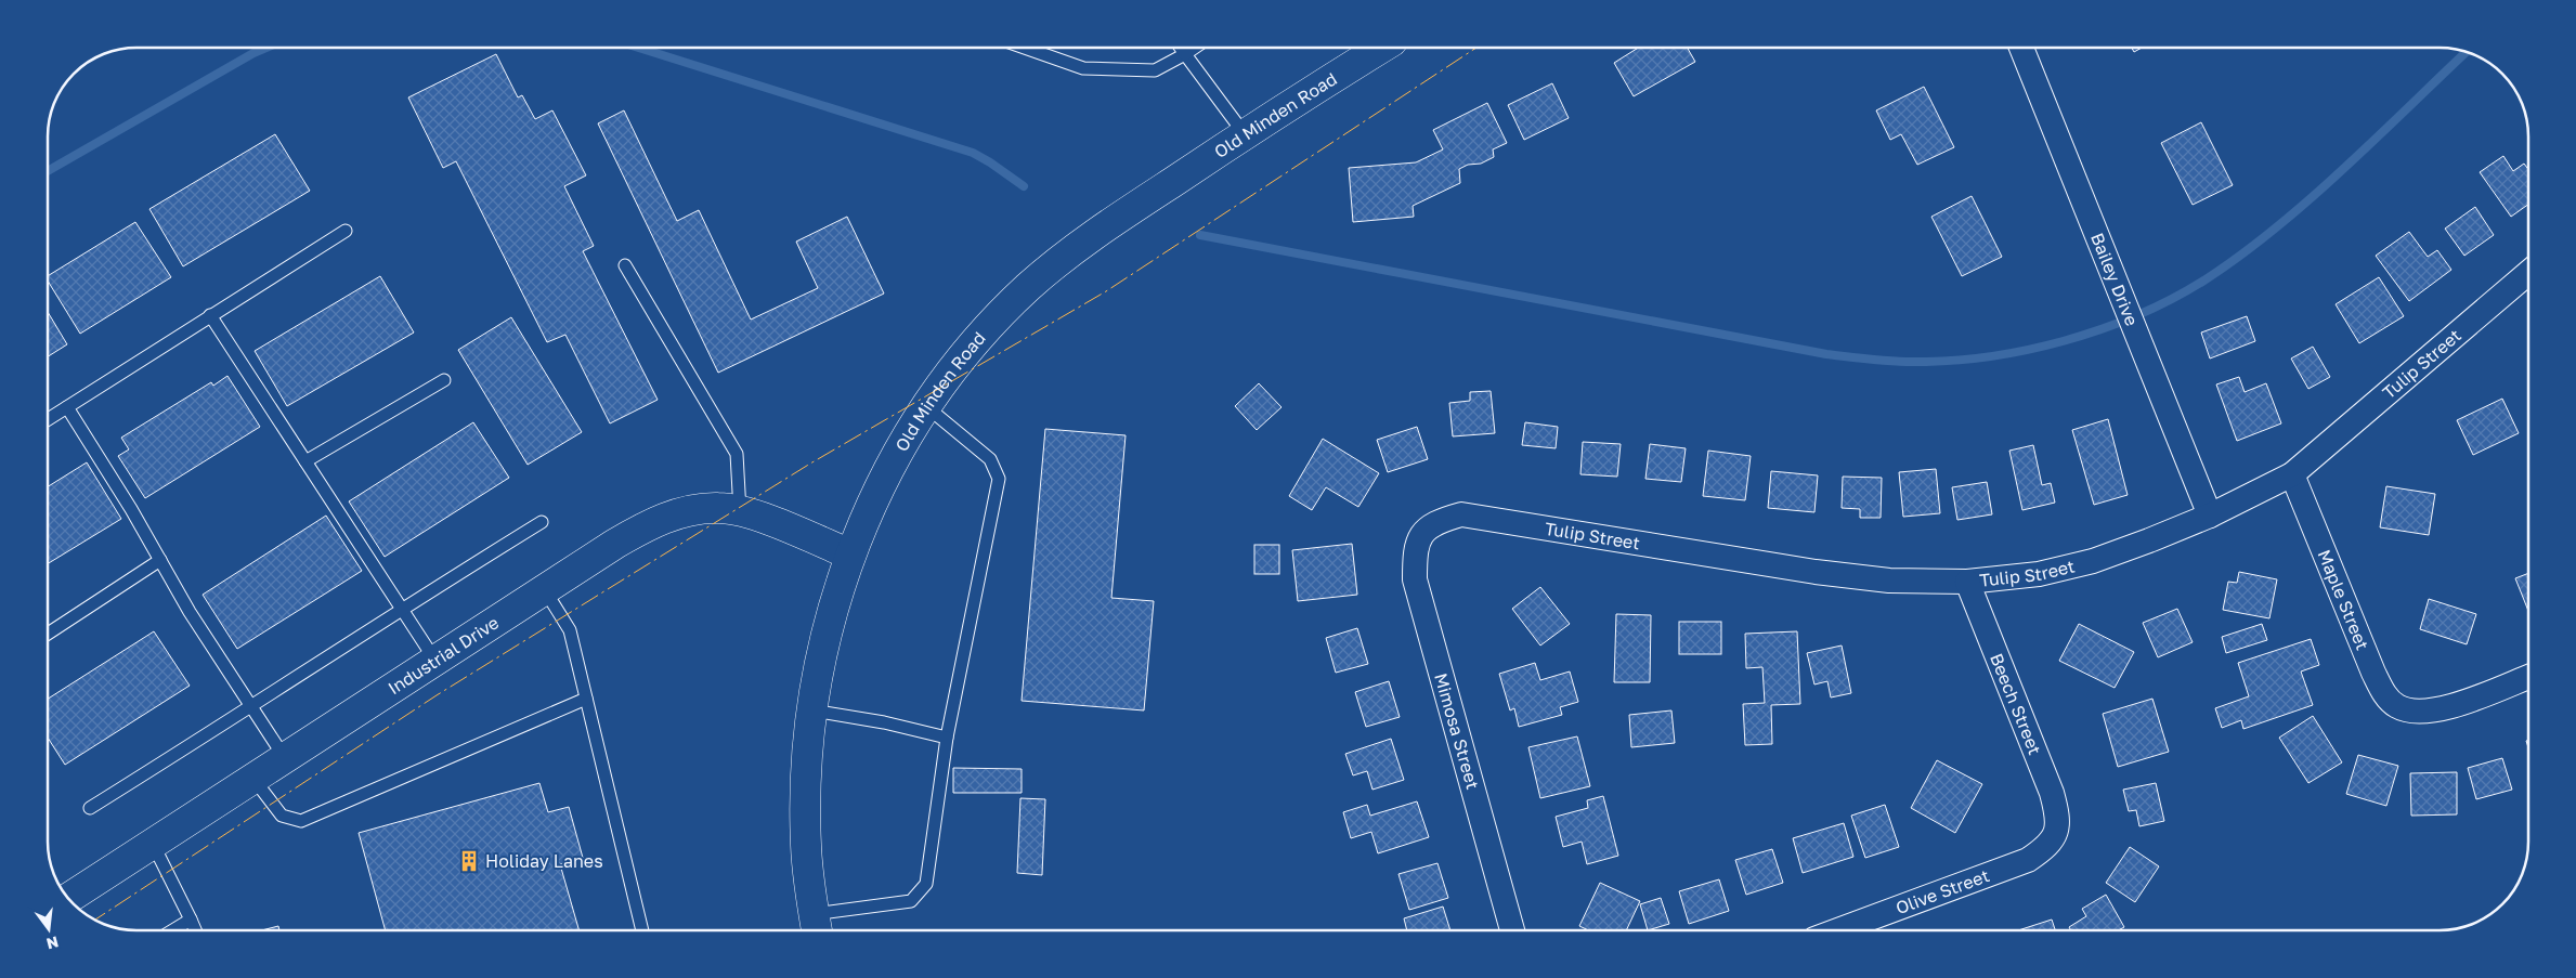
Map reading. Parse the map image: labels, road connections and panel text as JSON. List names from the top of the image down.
{
  "streets": {
    "main road": ["Old Minden Road", "Industrial Drive"],
    "street": [
      "Bailey Drive",
      "Tulip Street",
      "Maple Street",
      "Beech Street",
      "Mimosa Street",
      "Olive Street"
    ]
  },
  "crossings": [
    ["Old Minden Road", "Industrial Drive"],
    ["Bailey Drive", "Tulip Street"],
    ["Tulip Street", "Maple Street"],
    ["Tulip Street", "Beech Street"],
    ["Tulip Street", "Mimosa Street"],
    ["Beech Street", "Olive Street"]
  ],
  "places": {
    "building": ["Holiday Lanes"]
  },
  "north": "bottom"
}
